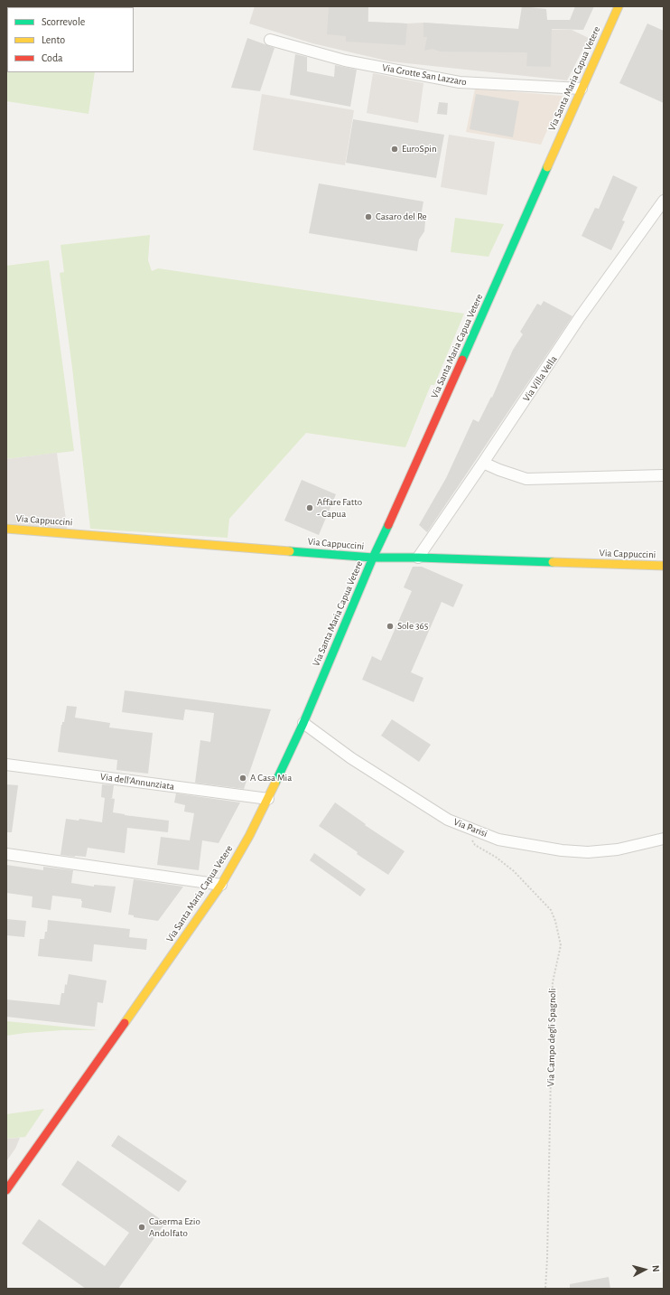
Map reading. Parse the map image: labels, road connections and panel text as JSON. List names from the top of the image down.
{
  "streets": {
    "main road": ["Via Santa Maria Capua Vetere", "Via Cappuccini"],
    "street": [
      "Via Grotte San Lazzaro",
      "Via Villa Vella",
      "Via dell'Annunziata",
      "Via Parisi"
    ],
    "path": ["Via Campo degli Spagnoli"]
  },
  "crossings": [
    ["Via Grotte San Lazzaro", "Via Santa Maria Capua Vetere"],
    ["Via Santa Maria Capua Vetere", "Via Cappuccini"],
    ["Via Santa Maria Capua Vetere", "Via dell'Annunziata"],
    ["Via Santa Maria Capua Vetere", "Via Parisi"],
    ["Via Villa Vella", "Via Cappuccini"],
    ["Via Parisi", "Via Campo degli Spagnoli"]
  ],
  "places": [
    "EuroSpin",
    "Casaro del Re",
    "Affare Fatto - Capua",
    "Sole 365",
    "A Casa Mia",
    "Caserma Ezio Andolfato"
  ],
  "legend": ["Scorrevole", "Lento", "Coda"],
  "north": "right"
}
